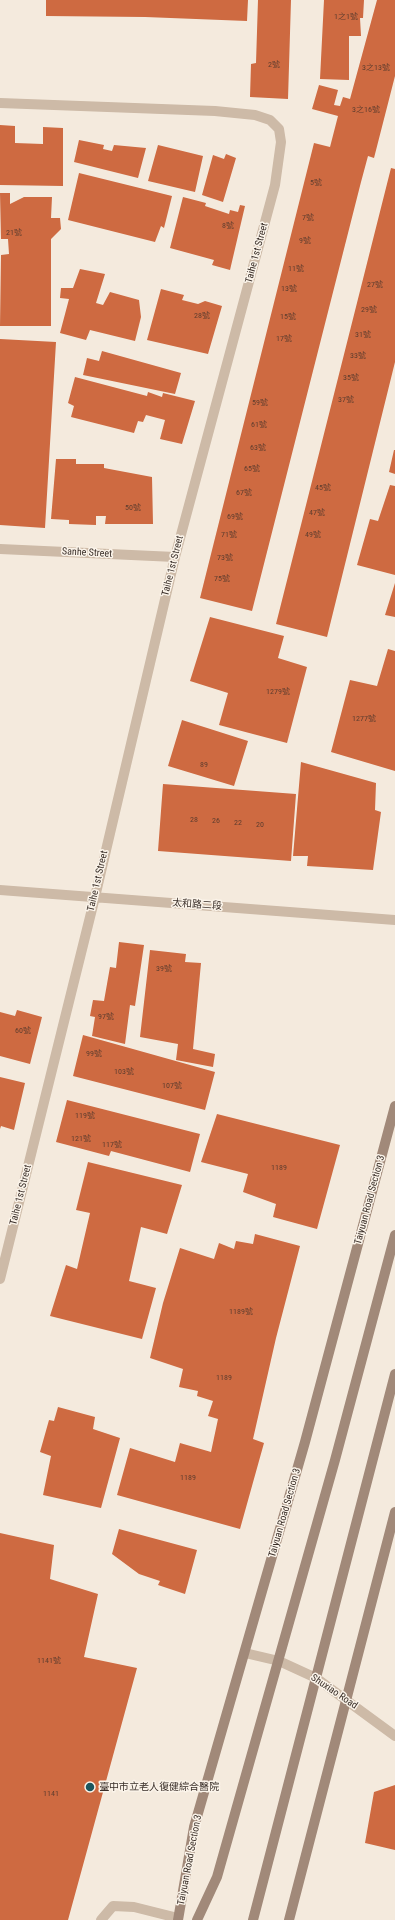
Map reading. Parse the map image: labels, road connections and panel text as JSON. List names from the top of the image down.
{
  "streets": {
    "main road": ["Taiyuan Road Section 3"],
    "street": [
      "Taihe 1st Street",
      "Sanhe Street",
      "太和路二段",
      "Shuxiao Road"
    ]
  },
  "crossings": [
    ["Taihe 1st Street", "Sanhe Street"],
    ["Taihe 1st Street", "太和路二段"],
    ["Taiyuan Road Section 3", "Shuxiao Road"]
  ],
  "places": ["臺中市立老人復健綜合醫院"],
  "house_numbers": [
    "1之1號",
    "2號",
    "3之13號",
    "3之16號",
    "5號",
    "7號",
    "8號",
    "21號",
    "9號",
    "11號",
    "27號",
    "13號",
    "29號",
    "28號",
    "15號",
    "31號",
    "17號",
    "33號",
    "35號",
    "37號",
    "59號",
    "61號",
    "63號",
    "65號",
    "45號",
    "67號",
    "50號",
    "47號",
    "69號",
    "71號",
    "49號",
    "73號",
    "75號",
    "1279號",
    "1277號",
    "89",
    "28",
    "26",
    "22",
    "20",
    "39號",
    "97號",
    "60號",
    "99號",
    "103號",
    "107號",
    "119號",
    "121號",
    "117號",
    "1189",
    "1189號",
    "1189",
    "1189",
    "1141號",
    "1141"
  ]
}
